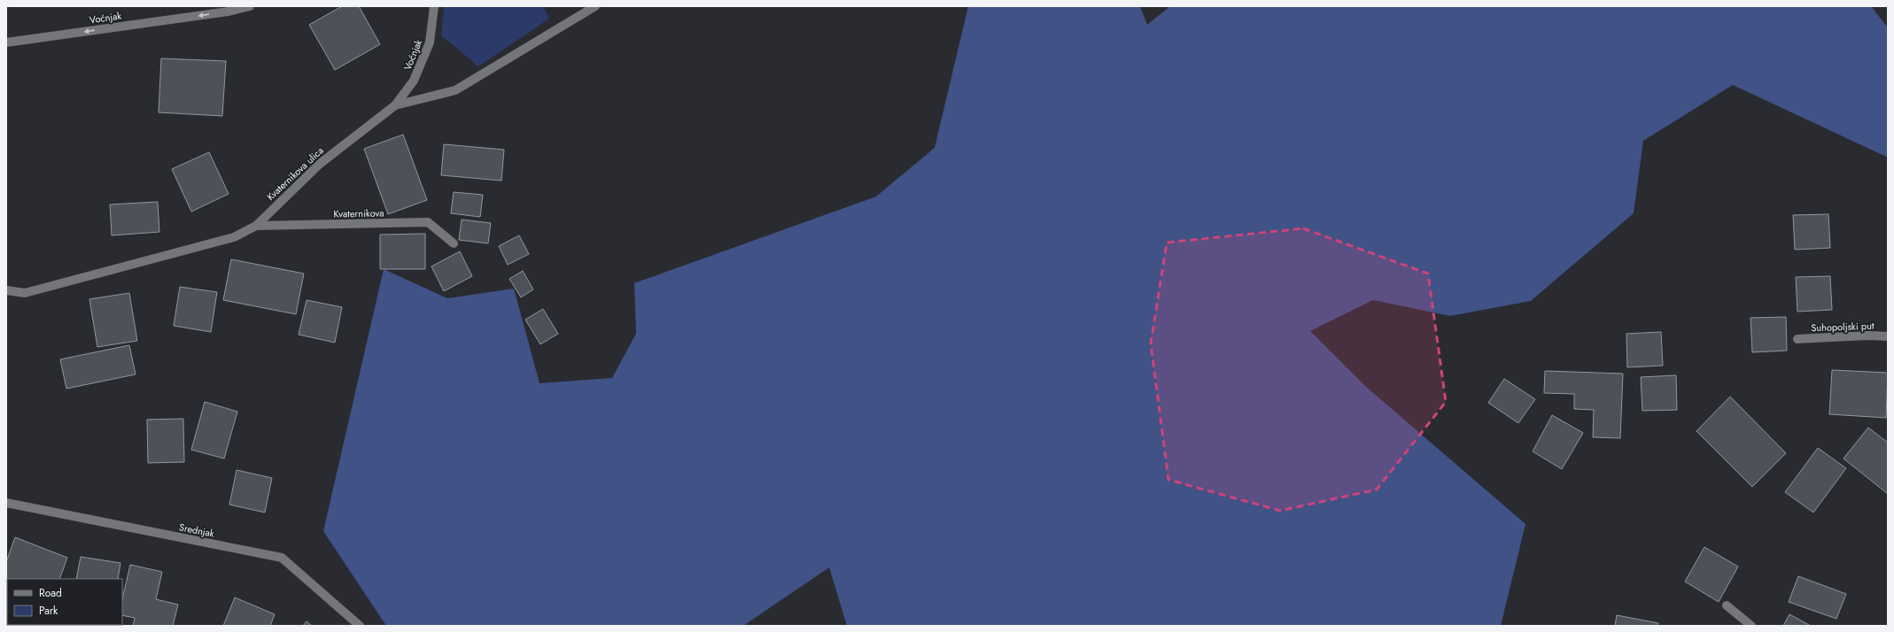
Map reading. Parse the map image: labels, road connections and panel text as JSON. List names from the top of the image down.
{
  "streets": {
    "street": [
      "Voćnjak",
      "Kvaternikova ulica",
      "Kvaternikova",
      "Suhopoljski put",
      "Srednjak"
    ]
  },
  "crossings": [
    ["Voćnjak", "Kvaternikova ulica"],
    ["Kvaternikova ulica", "Kvaternikova"]
  ],
  "one_way": ["Voćnjak"],
  "legend": ["Road", "Park"]
}
